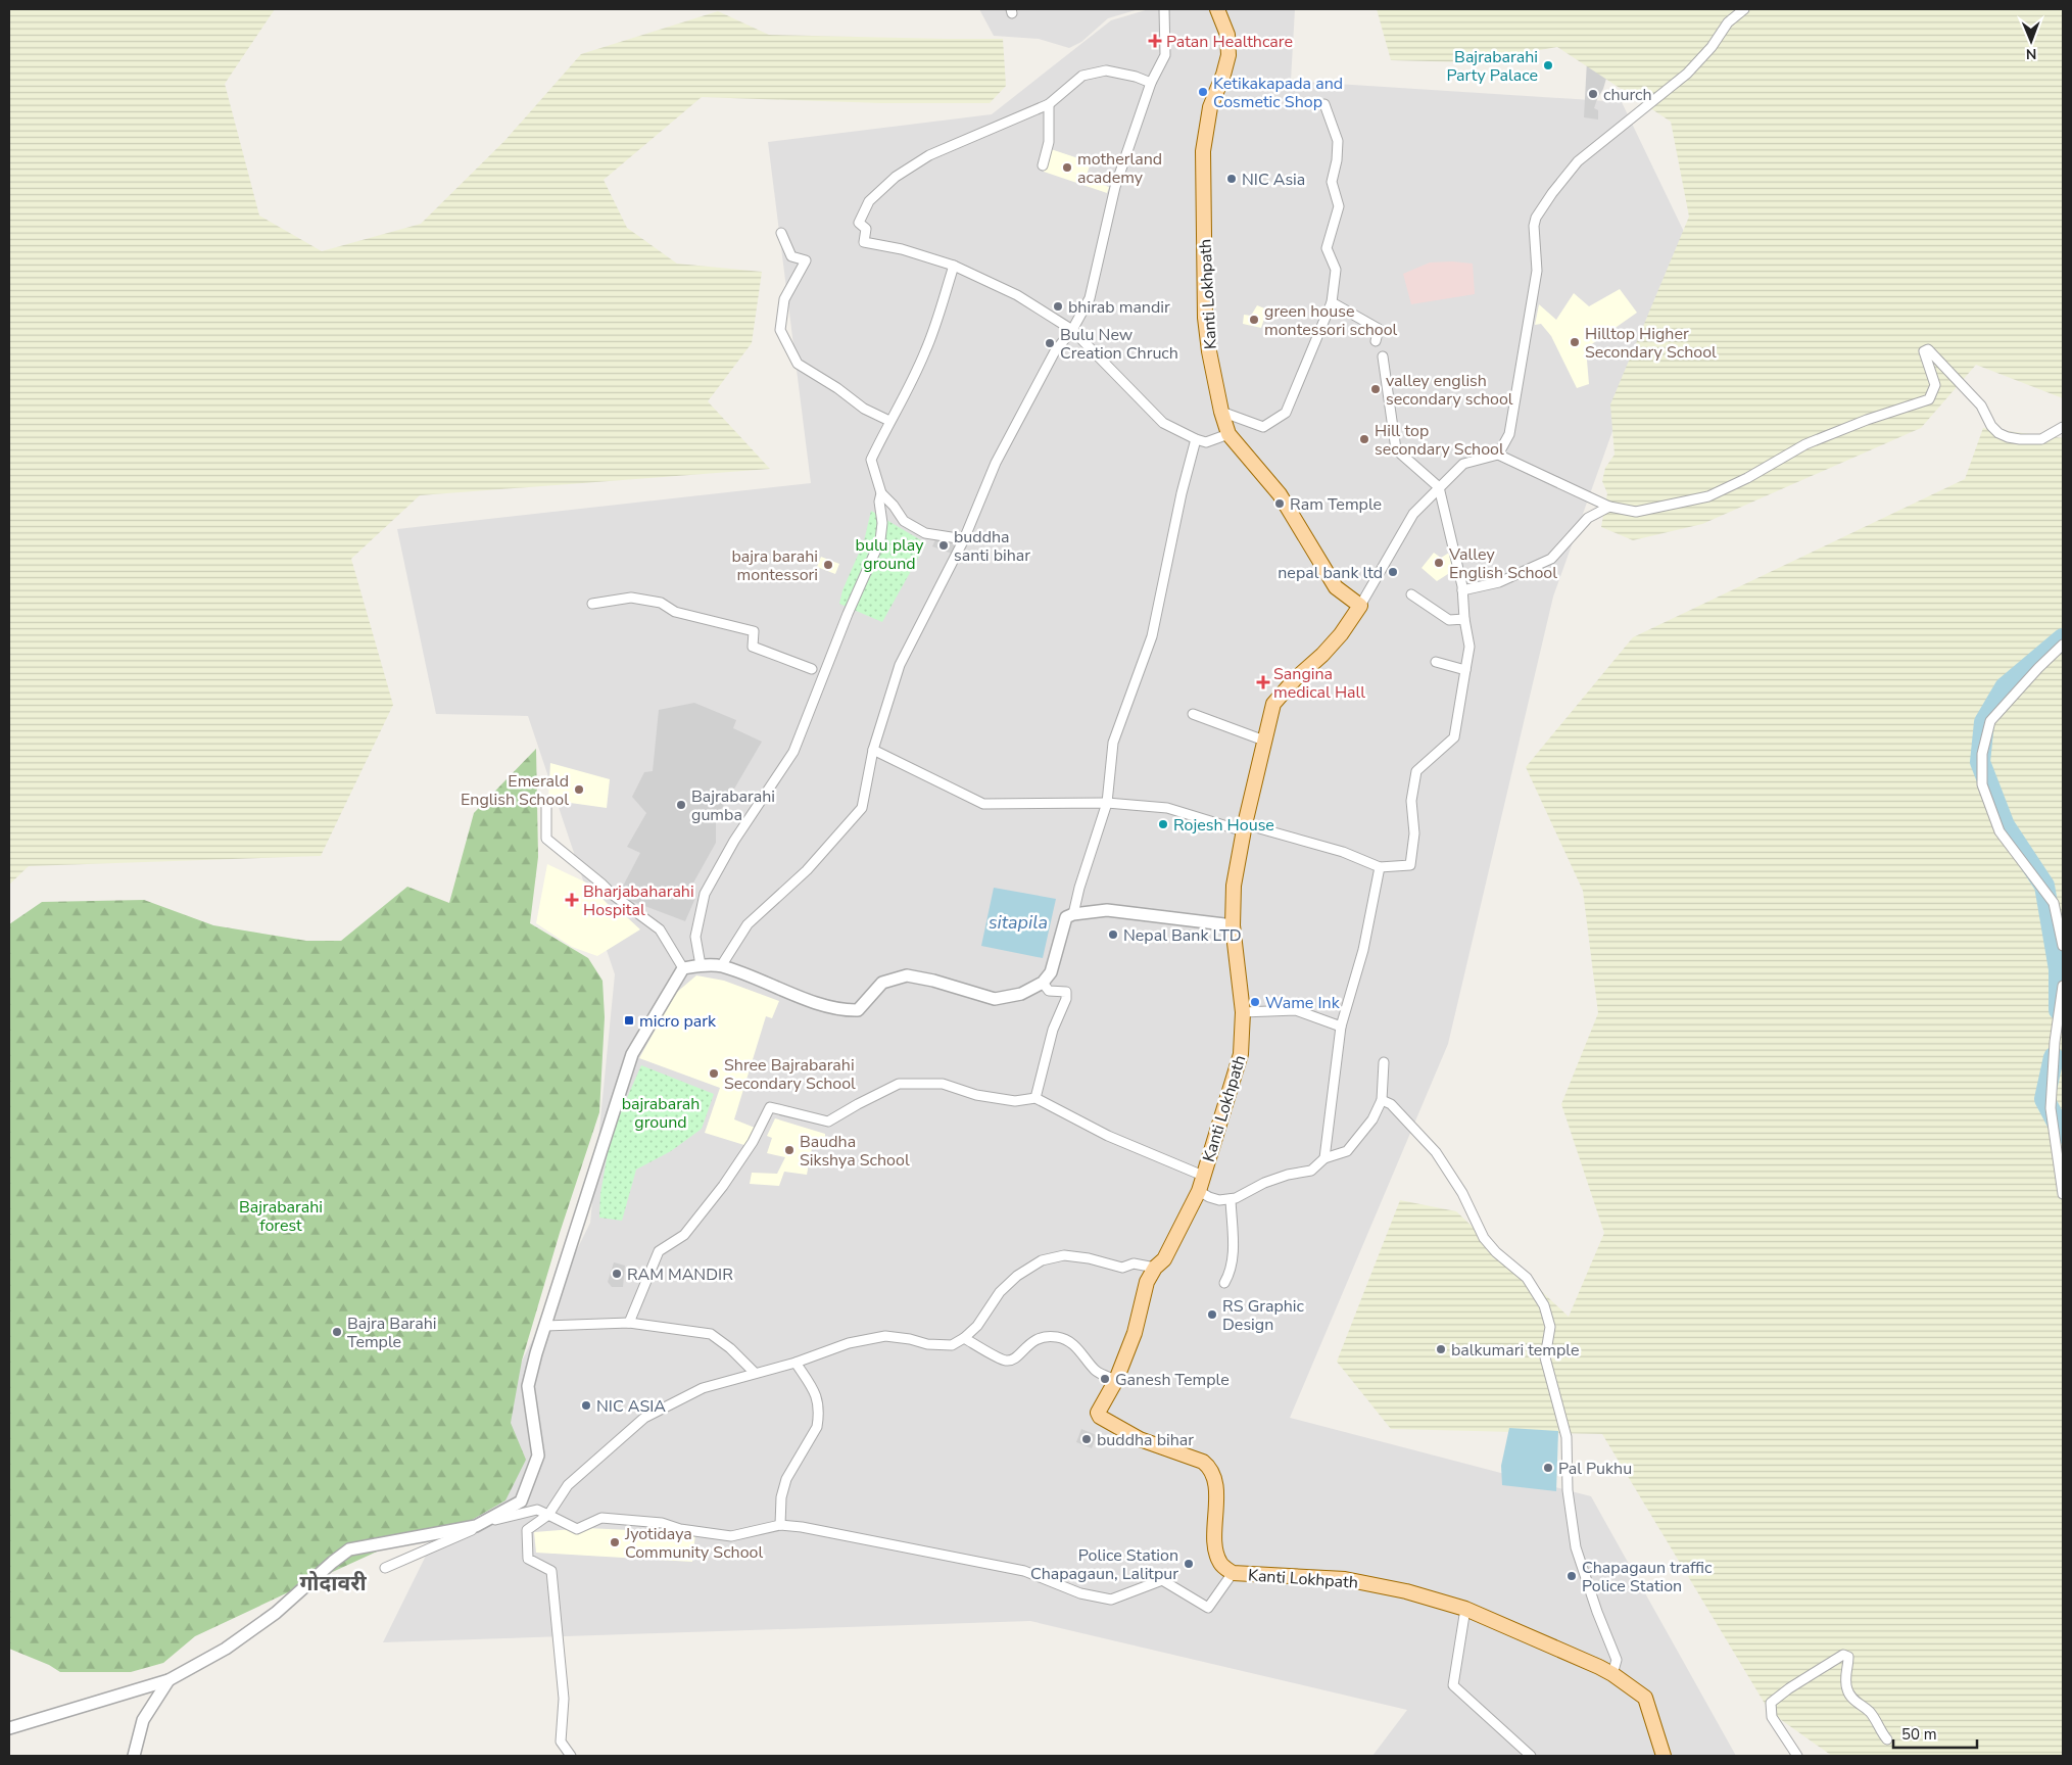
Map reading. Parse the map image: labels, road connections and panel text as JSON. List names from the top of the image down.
{
  "streets": {
    "main road": ["Kanti Lokhpath"]
  },
  "districts": ["गोदावरी"],
  "water": ["sitapila"],
  "parks": ["bulu play ground", "bajrabarah ground", "Bajrabarahi forest"],
  "places": {
    "health": ["Patan Healthcare", "Sangina medical Hall", "Bharjabaharahi Hospital"],
    "other": [
      "Bajrabarahi Party Palace",
      "Ketikakapada and Cosmetic Shop",
      "church",
      "motherland academy",
      "NIC Asia",
      "bhirab mandir",
      "green house montessori school",
      "Hilltop Higher Secondary School",
      "Bulu New Creation Chruch",
      "valley english secondary school",
      "Hill top secondary School",
      "Ram Temple",
      "buddha santi bihar",
      "Valley English School",
      "bajra barahi montessori",
      "nepal bank ltd",
      "Emerald English School",
      "Bajrabarahi gumba",
      "Rojesh House",
      "Nepal Bank LTD",
      "Wame Ink",
      "Shree Bajrabarahi Secondary School",
      "Baudha Sikshya School",
      "RAM MANDIR",
      "RS Graphic Design",
      "Bajra Barahi Temple",
      "balkumari temple",
      "Ganesh Temple",
      "NIC ASIA",
      "buddha bihar",
      "Pal Pukhu",
      "Jyotidaya Community School",
      "Police Station Chapagaun, Lalitpur",
      "Chapagaun traffic Police Station"
    ],
    "transit": ["micro park"]
  },
  "scale_bar": "50 m",
  "north": "bottom"
}
